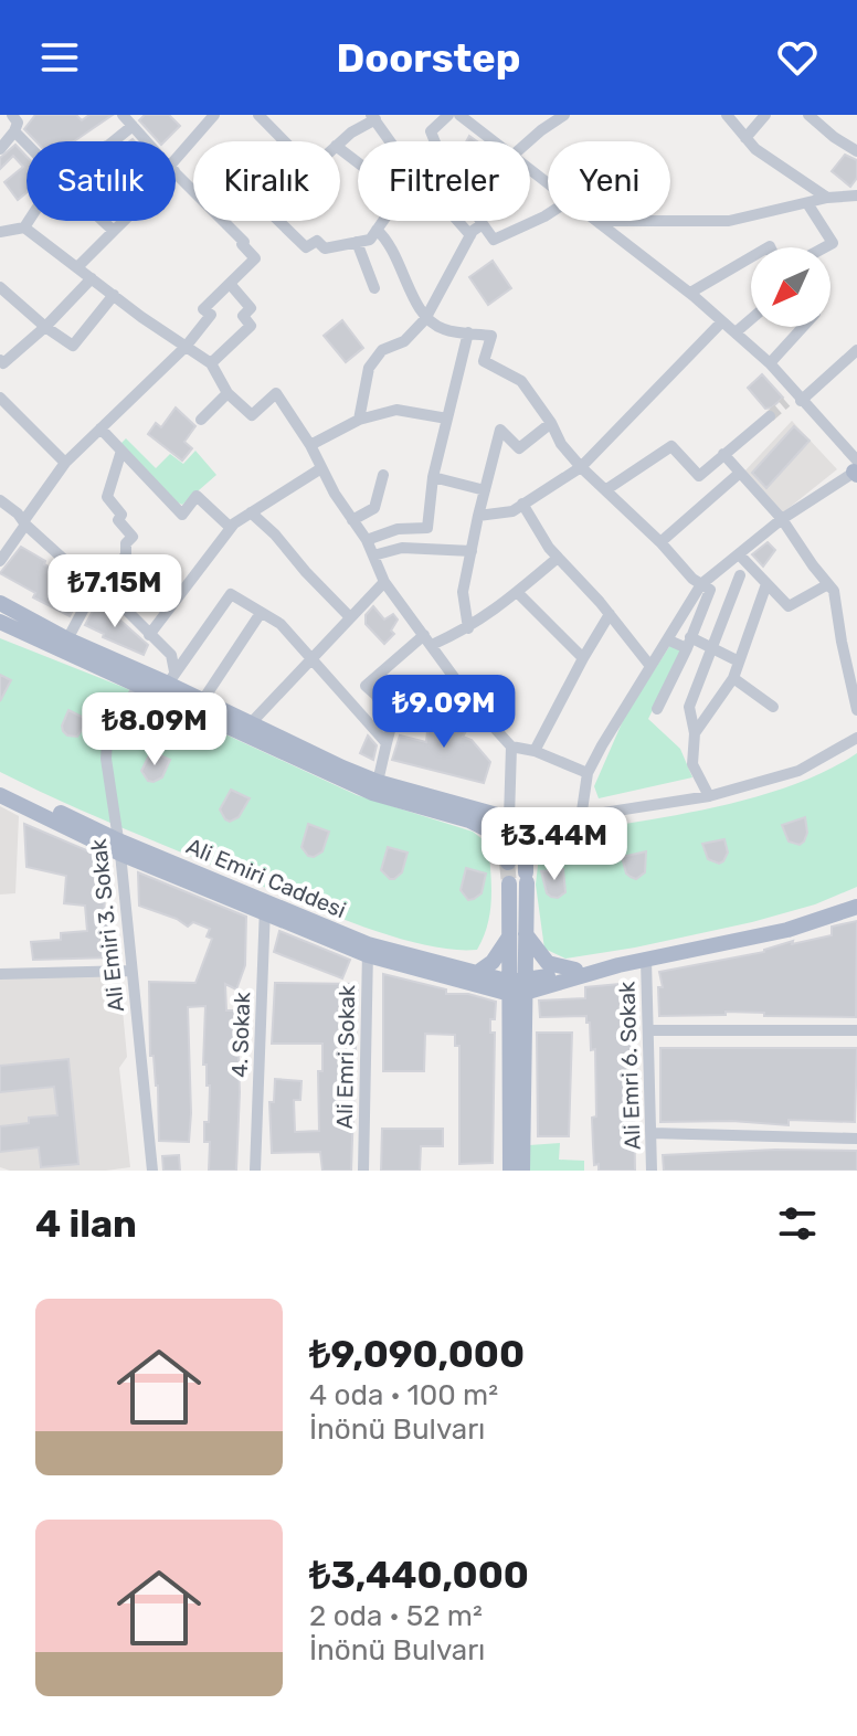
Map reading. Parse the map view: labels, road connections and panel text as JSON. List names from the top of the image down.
{
  "streets": {
    "main road": ["Ali Emiri Caddesi"],
    "street": [
      "Ali Emiri 3. Sokak",
      "4. Sokak",
      "Ali Emri Sokak",
      "Ali Emri 6. Sokak"
    ]
  },
  "crossings": [
    ["Ali Emiri Caddesi", "Ali Emiri 3. Sokak"],
    ["Ali Emiri Caddesi", "4. Sokak"],
    ["Ali Emiri Caddesi", "Ali Emri Sokak"]
  ],
  "north": "bottom left",
  "page": {
    "header": "Doorstep",
    "chip": [
      "Satılık",
      "Kiralık",
      "Filtreler",
      "Yeni"
    ],
    "price": [
      "₺7.15M",
      "₺9.09M",
      "₺8.09M",
      "₺3.44M"
    ],
    "heading": "4 ilan",
    "list": [
      {
        "name": "₺9,090,000",
        "note": "4 oda · 100 m² · İnönü Bulvarı"
      },
      {
        "name": "₺3,440,000",
        "note": "2 oda · 52 m² · İnönü Bulvarı"
      }
    ]
  }
}
